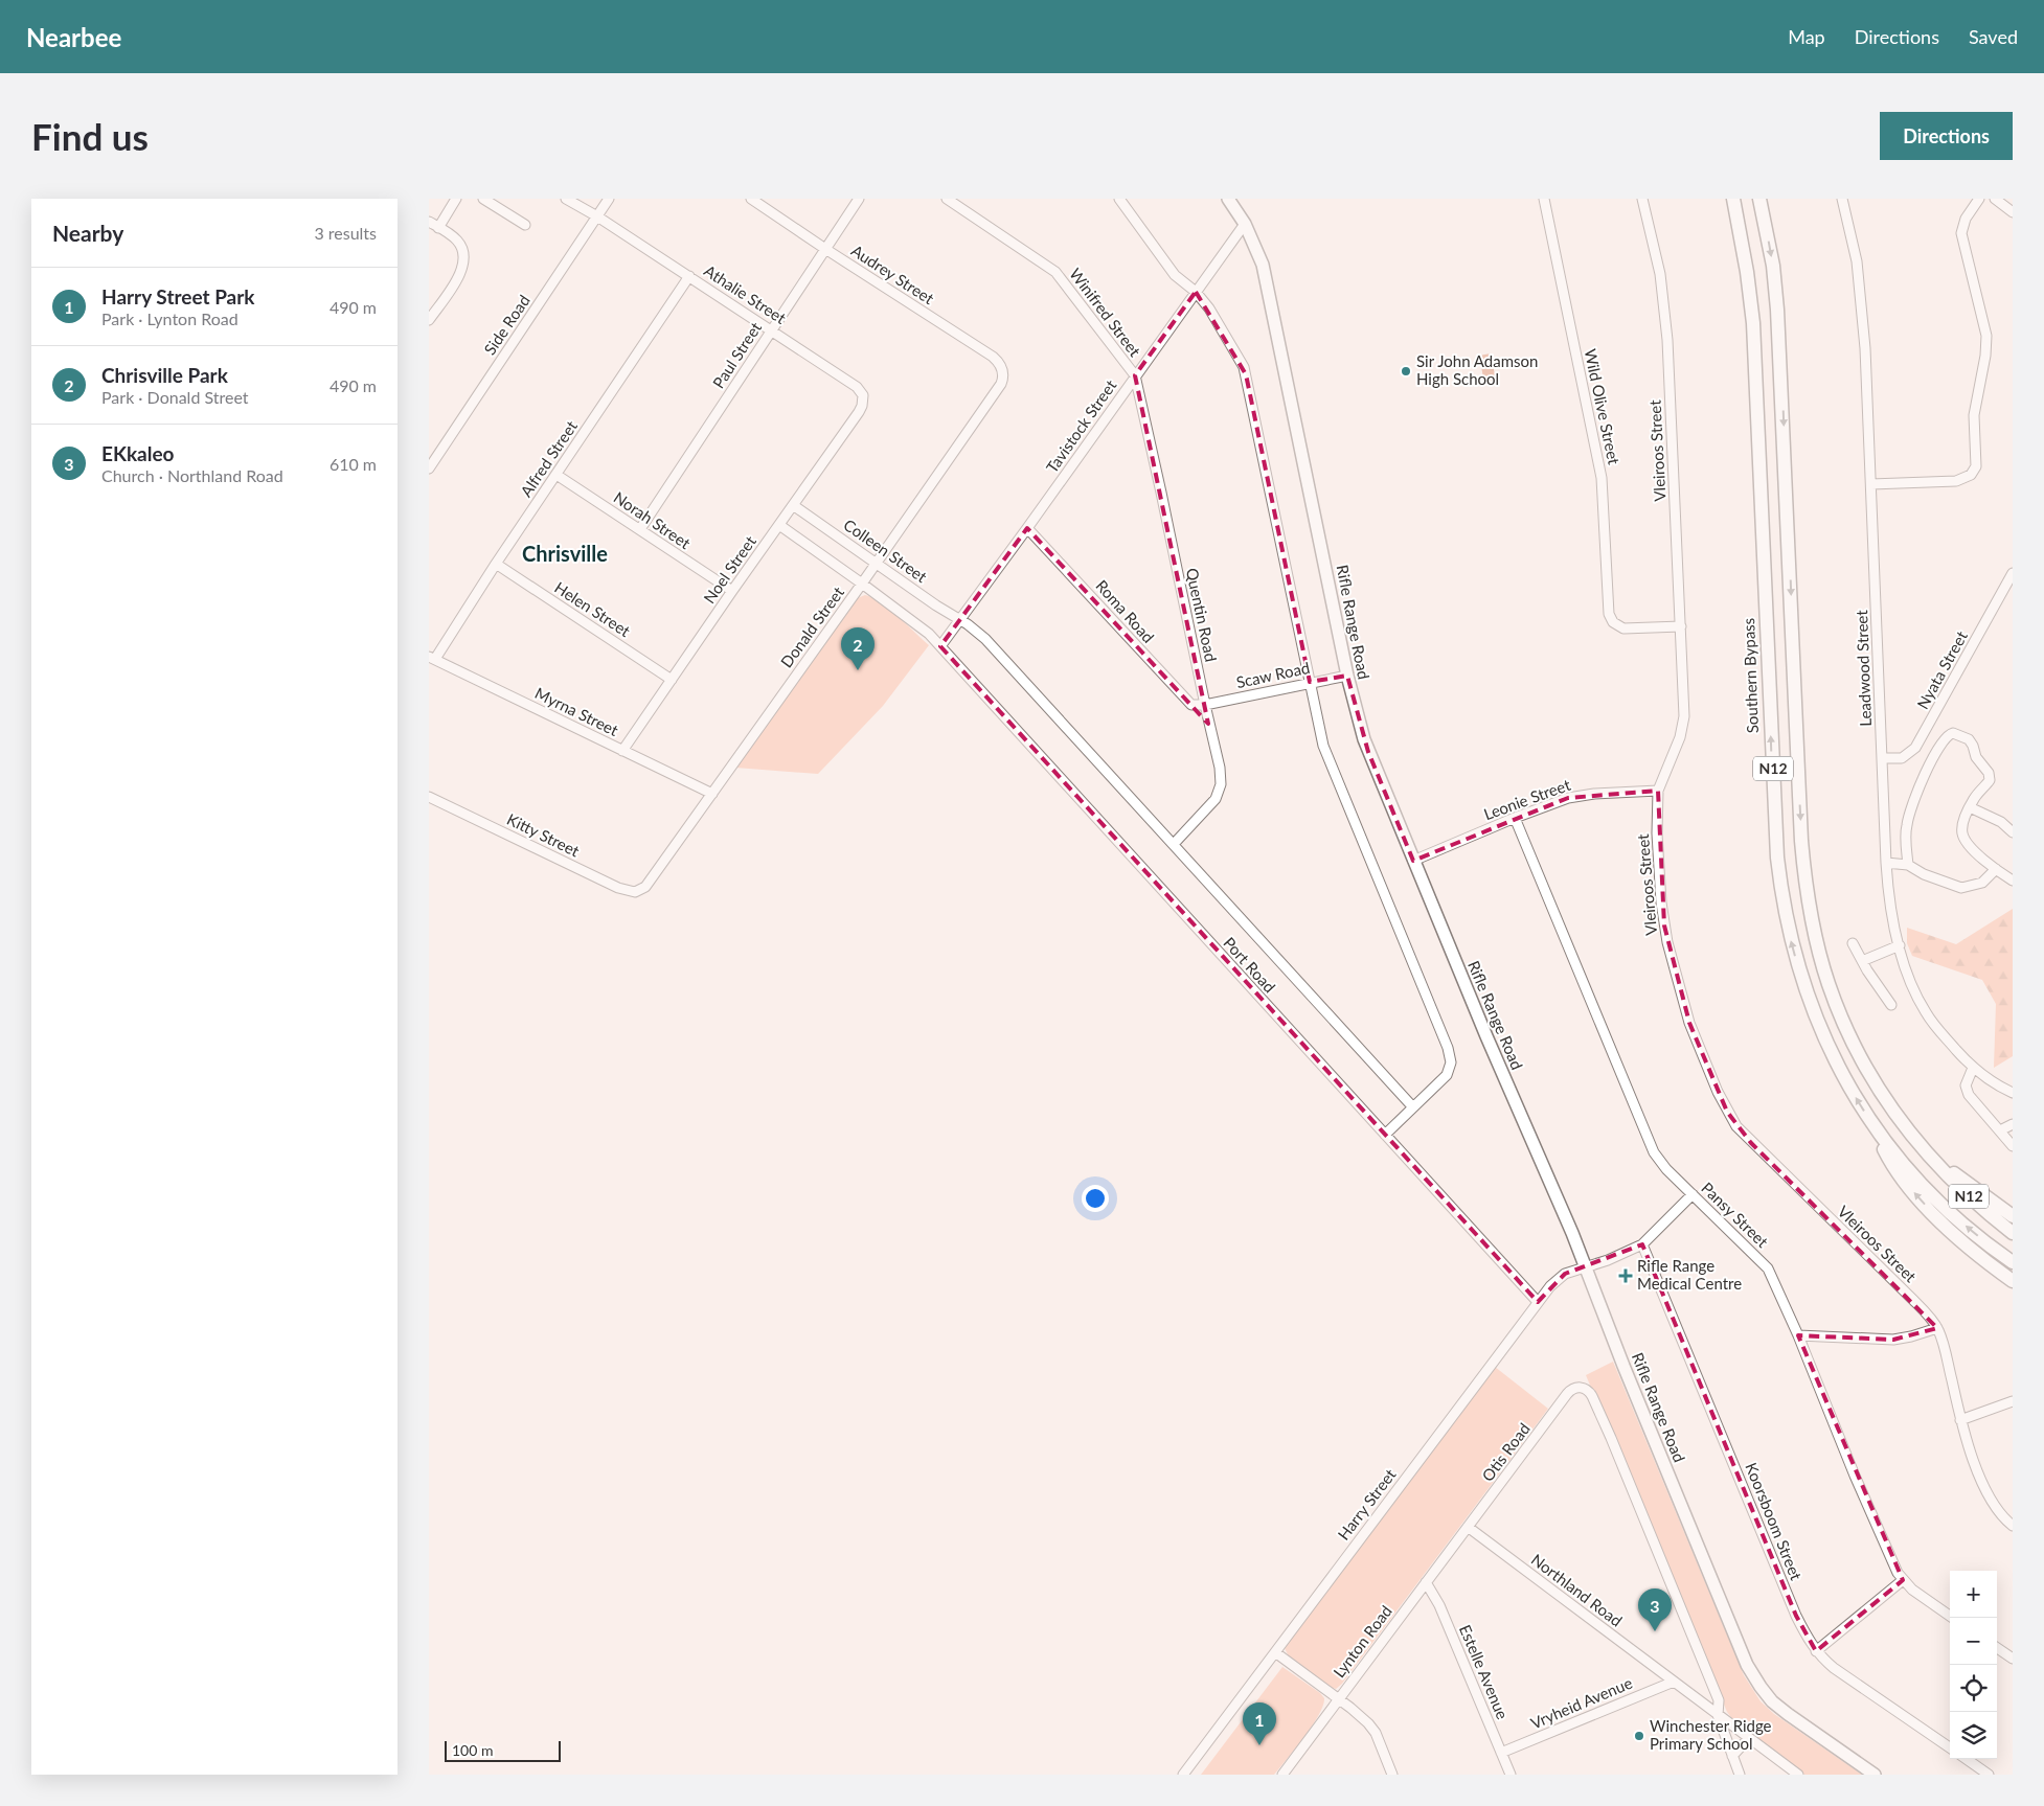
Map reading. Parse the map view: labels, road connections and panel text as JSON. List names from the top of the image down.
{
  "streets": {
    "highway": ["Southern Bypass", "N12"],
    "main road": ["Rifle Range Road"],
    "street": [
      "Audrey Street",
      "Athalie Street",
      "Winifred Street",
      "Side Road",
      "Paul Street",
      "Wild Olive Street",
      "Tavistock Street",
      "Vleiroos Street",
      "Alfred Street",
      "Norah Street",
      "Colleen Street",
      "Noel Street",
      "Helen Street",
      "Roma Road",
      "Quentin Road",
      "Donald Street",
      "Leadwood Street",
      "Nyata Street",
      "Scaw Road",
      "Myrna Street",
      "Leonie Street",
      "Kitty Street",
      "Port Road",
      "Pansy Street",
      "Otis Road",
      "Harry Street",
      "Koorsboom Street",
      "Northland Road",
      "Lynton Road",
      "Estelle Avenue",
      "Vryheid Avenue"
    ]
  },
  "crossings": [
    ["Audrey Street", "Paul Street"],
    ["Audrey Street", "Donald Street"],
    ["Athalie Street", "Side Road"],
    ["Athalie Street", "Paul Street"],
    ["Athalie Street", "Alfred Street"],
    ["Athalie Street", "Noel Street"],
    ["Winifred Street", "Tavistock Street"],
    ["Winifred Street", "Quentin Road"],
    ["Paul Street", "Norah Street"],
    ["Wild Olive Street", "Vleiroos Street"],
    ["Tavistock Street", "Colleen Street"],
    ["Tavistock Street", "Roma Road"],
    ["Tavistock Street", "Quentin Road"],
    ["Tavistock Street", "Rifle Range Road"],
    ["Tavistock Street", "Port Road"],
    ["Vleiroos Street", "Leonie Street"],
    ["Alfred Street", "Norah Street"],
    ["Alfred Street", "Helen Street"],
    ["Alfred Street", "Myrna Street"],
    ["Norah Street", "Noel Street"],
    ["Colleen Street", "Noel Street"],
    ["Colleen Street", "Donald Street"],
    ["Colleen Street", "Port Road"],
    ["Noel Street", "Helen Street"],
    ["Noel Street", "Myrna Street"],
    ["Roma Road", "Quentin Road"],
    ["Roma Road", "Scaw Road"],
    ["Quentin Road", "Scaw Road"],
    ["Quentin Road", "Port Road"],
    ["Rifle Range Road", "Scaw Road"],
    ["Rifle Range Road", "Leonie Street"],
    ["Rifle Range Road", "Harry Street"],
    ["Donald Street", "Myrna Street"],
    ["Donald Street", "Kitty Street"],
    ["Leadwood Street", "Nyata Street"],
    ["Leonie Street", "Pansy Street"],
    ["Port Road", "Harry Street"],
    ["Otis Road", "Northland Road"],
    ["Otis Road", "Lynton Road"],
    ["Harry Street", "Koorsboom Street"],
    ["Northland Road", "Lynton Road"],
    ["Northland Road", "Vryheid Avenue"],
    ["Lynton Road", "Estelle Avenue"],
    ["Estelle Avenue", "Vryheid Avenue"]
  ],
  "districts": ["Chrisville"],
  "places": {
    "other": ["Sir John Adamson High School", "Winchester Ridge Primary School"],
    "health": ["Rifle Range Medical Centre"]
  },
  "scale_bar": "100 m",
  "page": {
    "header": "Nearbee",
    "nav": ["Map", "Directions", "Saved"],
    "buttons": "Directions",
    "title": "Find us",
    "heading": ["Nearby", "3 results"],
    "list": [
      {
        "mark": "1",
        "name": "Harry Street Park",
        "note": "Park · Lynton Road",
        "value": "490 m"
      },
      {
        "mark": "2",
        "name": "Chrisville Park",
        "note": "Park · Donald Street",
        "value": "490 m"
      },
      {
        "mark": "3",
        "name": "EKkaleo",
        "note": "Church · Northland Road",
        "value": "610 m"
      }
    ],
    "pins": ["2", "3", "1"],
    "map_buttons": ["+", "−"],
    "scale": "100 m"
  }
}
